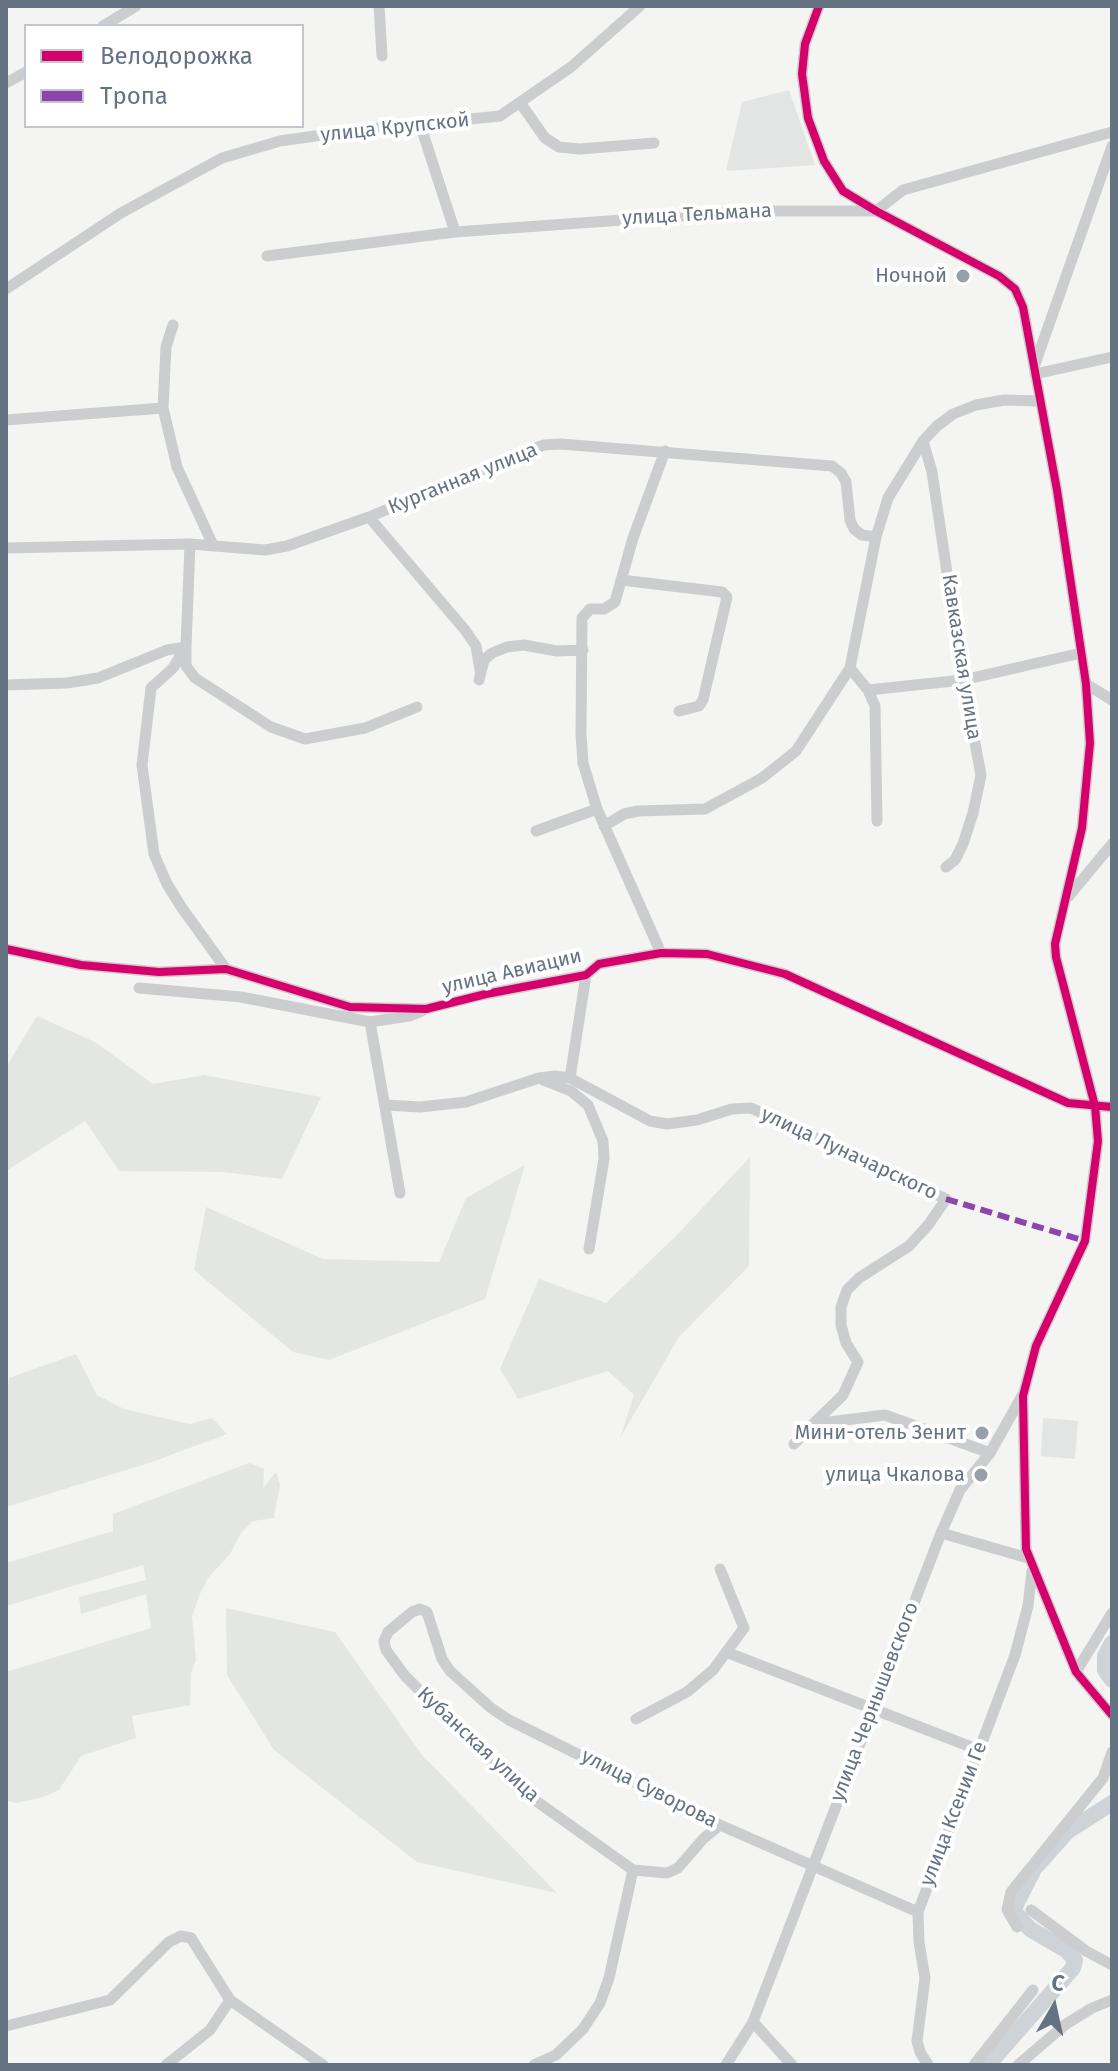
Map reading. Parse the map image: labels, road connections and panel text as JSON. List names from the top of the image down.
{
  "streets": {
    "street": [
      "улица Крупской",
      "улица Тельмана",
      "Курганная улица",
      "Кавказская улица",
      "улица Авиации",
      "улица Луначарского",
      "улица Чернышевского",
      "Кубанская улица",
      "улица Суворова",
      "улица Ксении Ге"
    ]
  },
  "crossings": [
    ["улица Чернышевского", "улица Суворова"],
    ["Кубанская улица", "улица Суворова"],
    ["улица Суворова", "улица Ксении Ге"]
  ],
  "places": ["Ночной", "Мини-отель Зенит", "улица Чкалова"],
  "legend": ["Велодорожка", "Тропа"],
  "north": "top"
}
